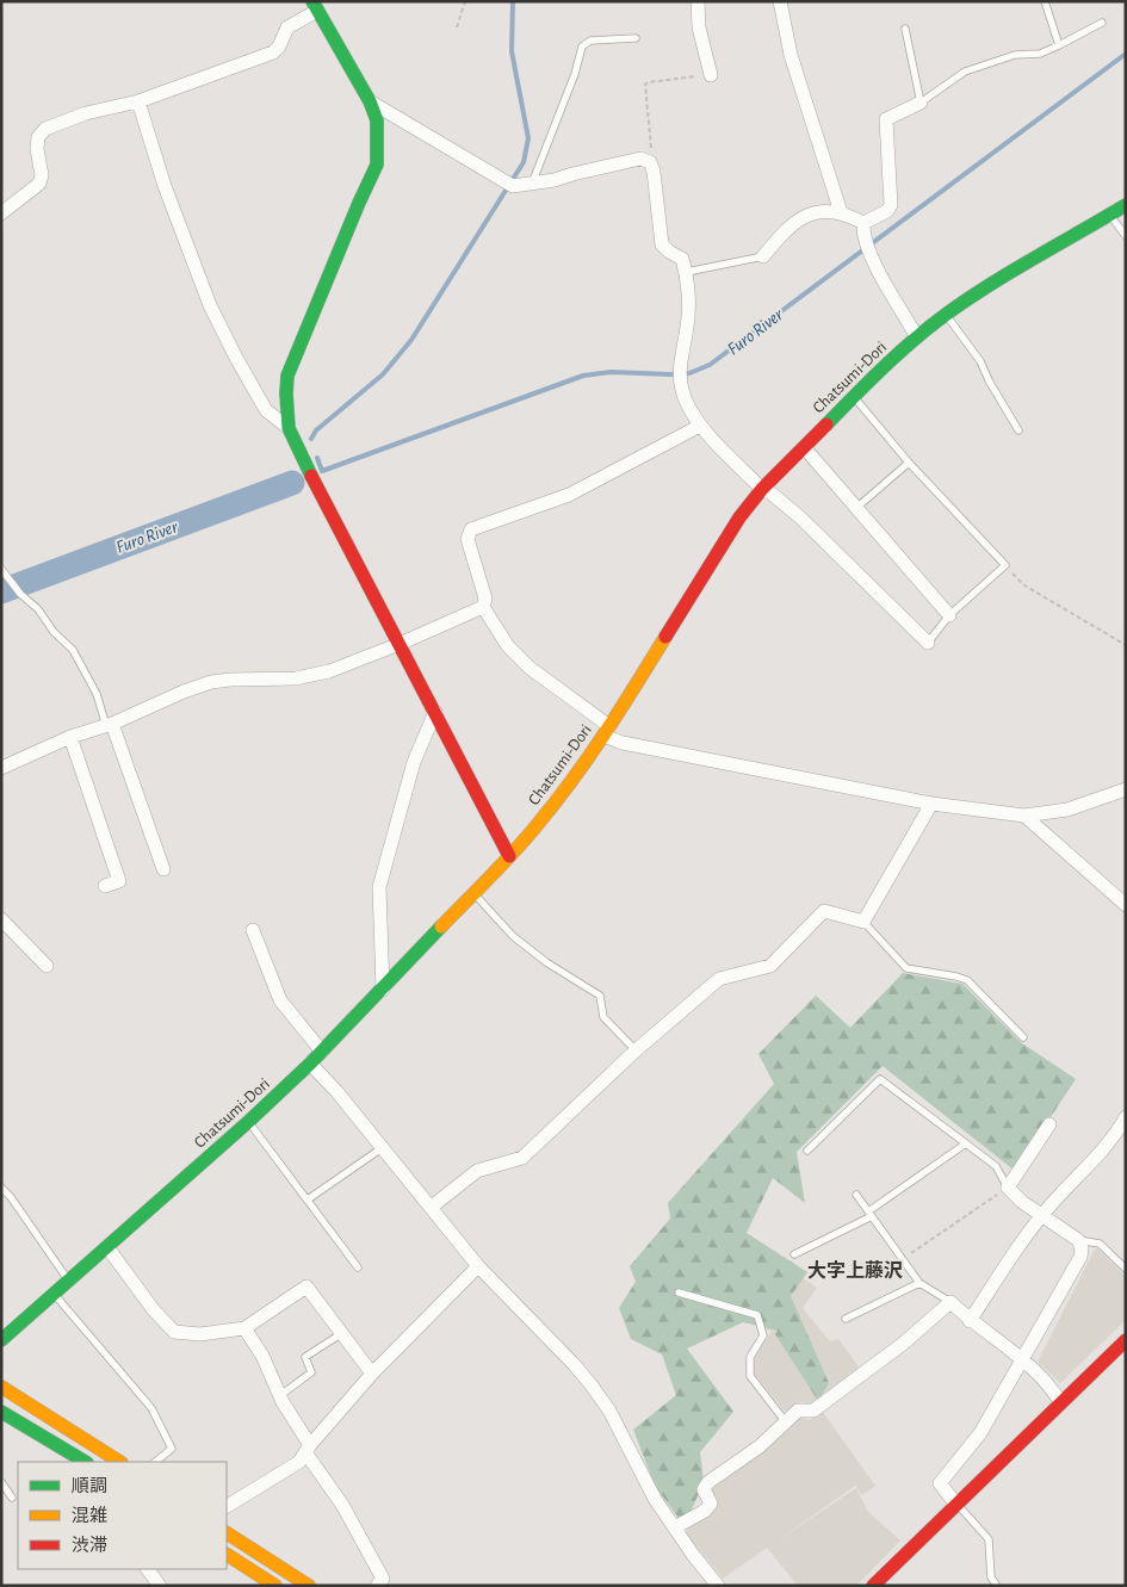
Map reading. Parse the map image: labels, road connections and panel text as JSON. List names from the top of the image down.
{
  "streets": {
    "main road": ["Chatsumi-Dori"]
  },
  "districts": ["大字上藤沢"],
  "water": ["Furo River"],
  "legend": ["順調", "混雑", "渋滞"]
}
